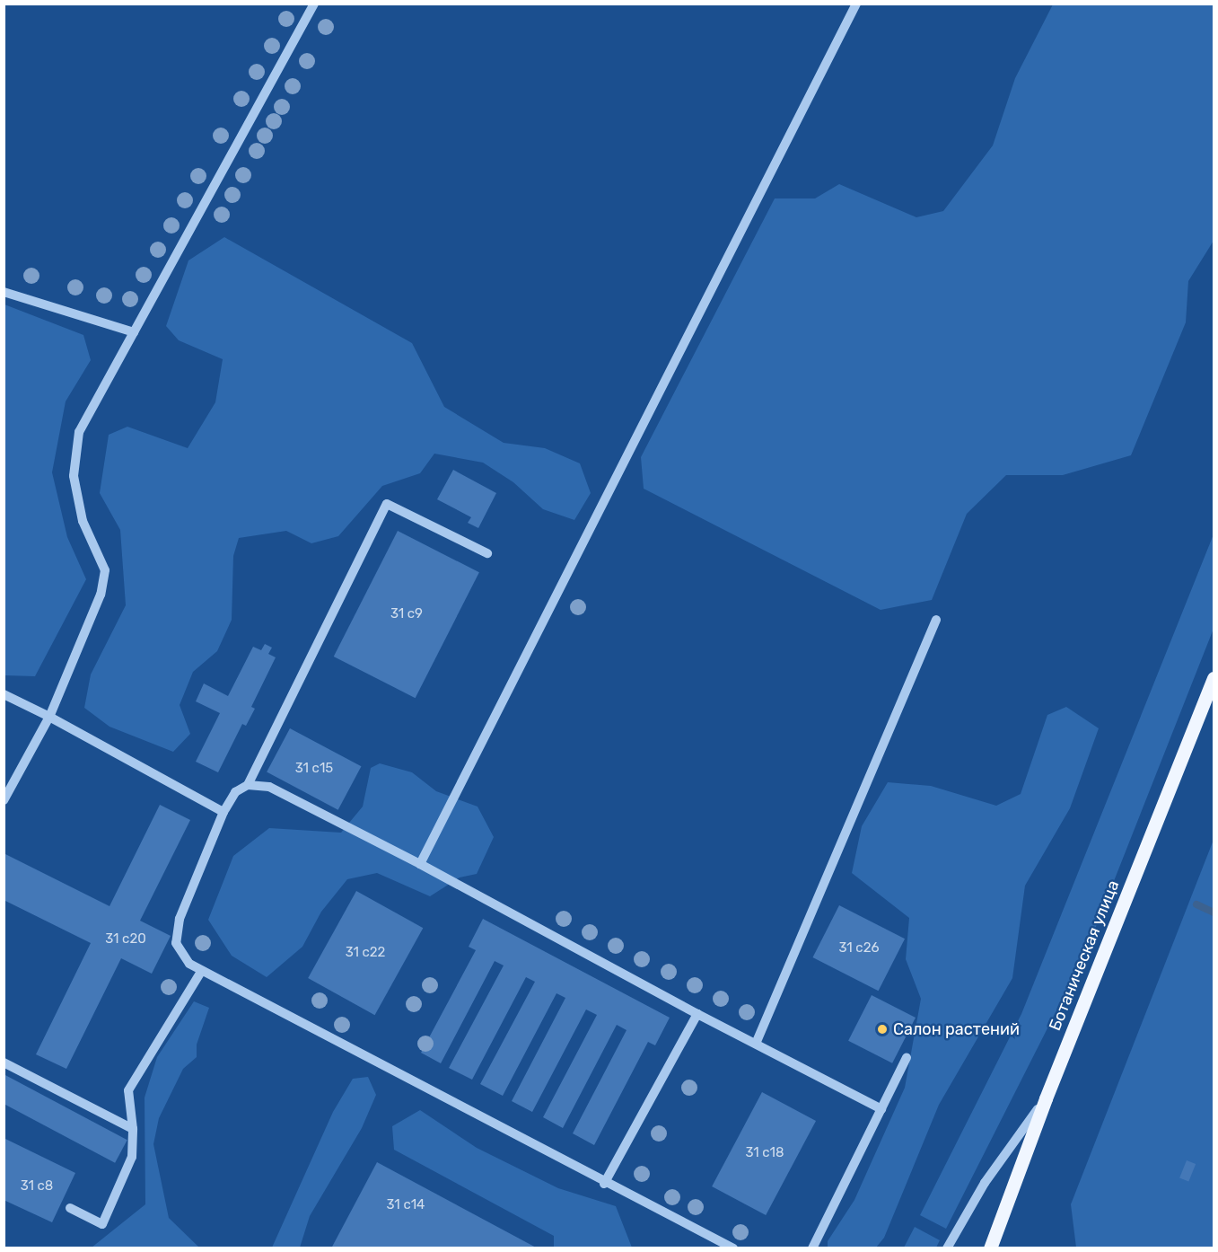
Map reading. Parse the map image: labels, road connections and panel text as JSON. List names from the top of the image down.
{
  "streets": {
    "main road": ["Ботаническая улица"]
  },
  "places": ["Салон растений"],
  "house_numbers": [
    "31 с9",
    "31 с15",
    "31 с20",
    "31 с26",
    "31 с22",
    "31 с18",
    "31 с8",
    "31 с14"
  ]
}
